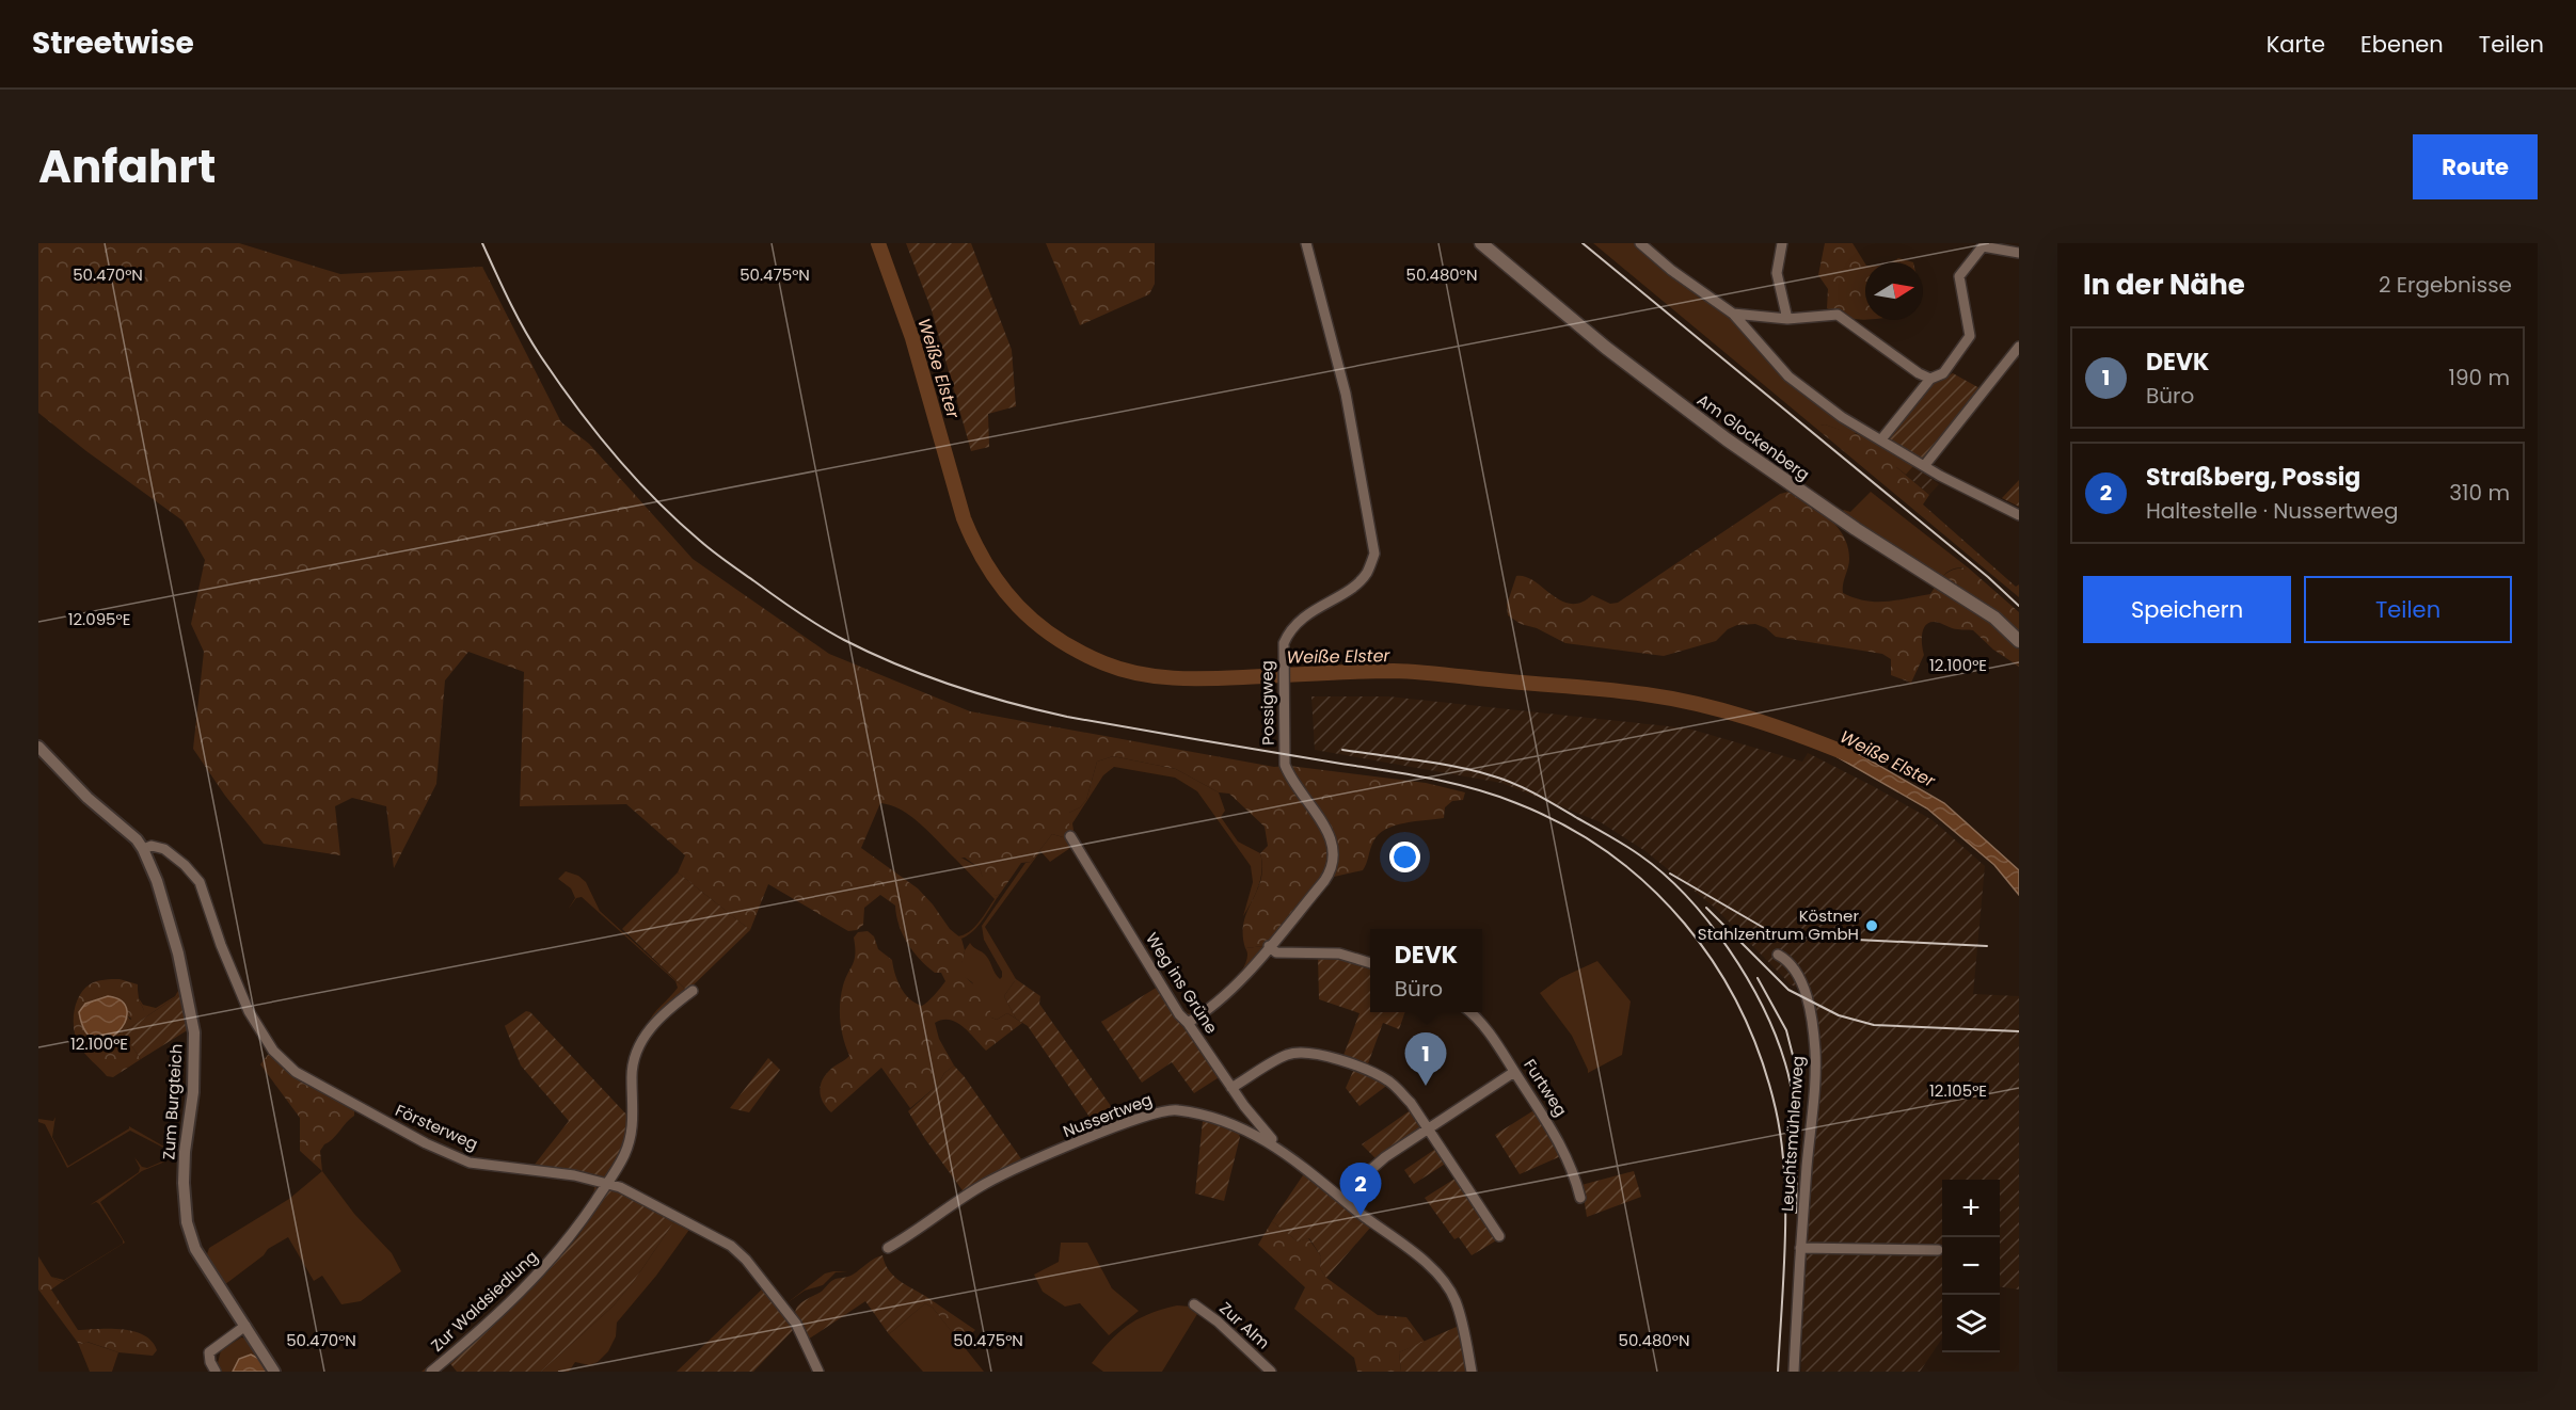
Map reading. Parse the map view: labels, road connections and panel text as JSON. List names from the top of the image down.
{
  "streets": {
    "main road": ["Am Glockenberg"],
    "street": [
      "Possigweg",
      "Weg ins Grüne",
      "Furtweg",
      "Zum Burgteich",
      "Nussertweg",
      "Försterweg",
      "Leuchtsmühlenweg",
      "Zur Waldsiedlung",
      "Zur Alm"
    ]
  },
  "crossings": [
    ["Possigweg", "Weg ins Grüne"],
    ["Weg ins Grüne", "Nussertweg"],
    ["Zum Burgteich", "Försterweg"],
    ["Försterweg", "Zur Waldsiedlung"]
  ],
  "water": ["Weiße Elster"],
  "places": ["Köstner Stahlzentrum GmbH"],
  "north": "right",
  "page": {
    "header": "Streetwise",
    "nav": ["Karte", "Ebenen", "Teilen"],
    "title": "Anfahrt",
    "buttons": [
      "Route",
      ["Speichern", "Teilen"]
    ],
    "heading": ["In der Nähe", "2 Ergebnisse"],
    "list": [
      {
        "mark": "1",
        "name": "DEVK",
        "note": "Büro",
        "value": "190 m"
      },
      {
        "mark": "2",
        "name": "Straßberg, Possig",
        "note": "Haltestelle · Nussertweg",
        "value": "310 m"
      }
    ],
    "popup": ["DEVK", "Büro"],
    "pins": ["1", "2"],
    "map_buttons": ["+", "−"]
  },
  "coordinates": [
    "50.470°N",
    "50.475°N",
    "50.480°N",
    "12.095°E",
    "12.100°E",
    "12.105°E"
  ]
}
